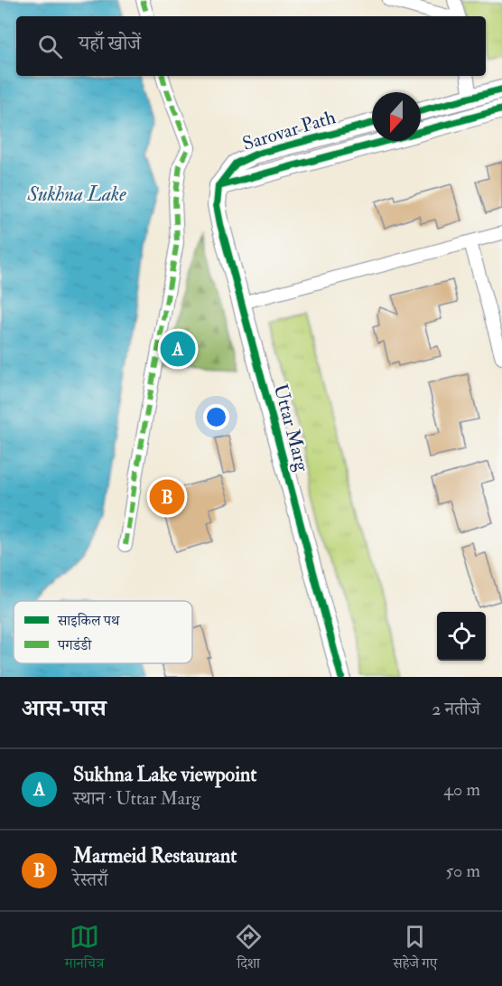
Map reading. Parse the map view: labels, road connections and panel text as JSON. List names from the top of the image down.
{
  "streets": {
    "main road": ["Sarovar Path", "Uttar Marg"]
  },
  "crossings": [
    ["Sarovar Path", "Uttar Marg"]
  ],
  "water": ["Sukhna Lake"],
  "legend": ["साइकिल पथ", "पगडंडी"],
  "north": "bottom",
  "page": {
    "search": "यहाँ खोजें",
    "pins": ["A", "B"],
    "heading": ["आस-पास", "2 नतीजे"],
    "list": [
      {
        "mark": "A",
        "name": "Sukhna Lake viewpoint",
        "note": "स्थान · Uttar Marg",
        "value": "40 m"
      },
      {
        "mark": "B",
        "name": "Marmeid Restaurant",
        "note": "रेस्तराँ",
        "value": "50 m"
      }
    ],
    "nav": ["मानचित्र", "दिशा", "सहेजे गए"]
  }
}
